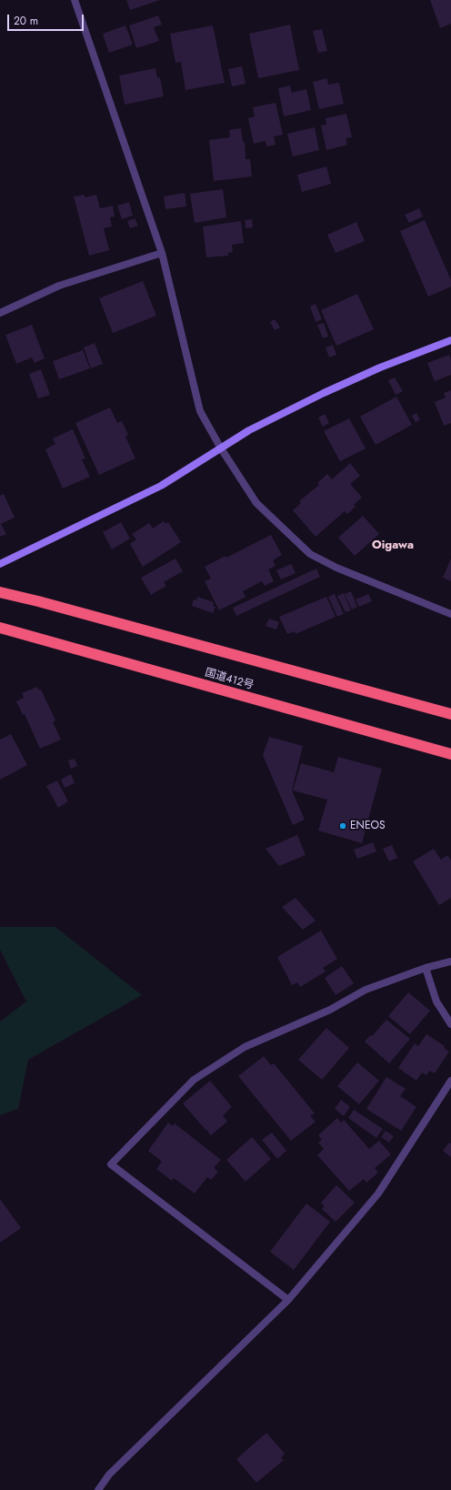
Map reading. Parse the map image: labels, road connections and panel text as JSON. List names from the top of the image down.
{
  "streets": {
    "highway": ["国道412号"]
  },
  "districts": ["Oigawa"],
  "places": ["ENEOS"],
  "scale_bar": "20 m"
}
